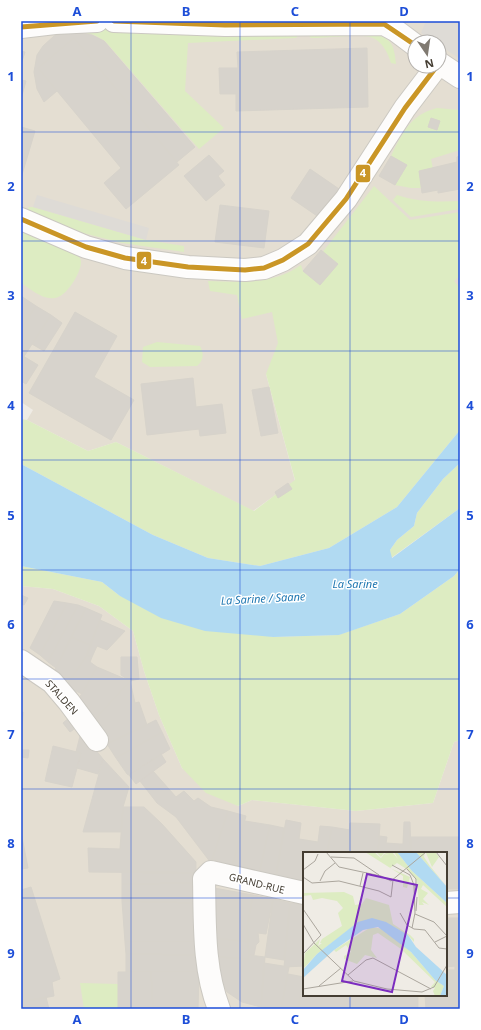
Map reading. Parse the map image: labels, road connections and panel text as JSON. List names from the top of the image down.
{
  "streets": {
    "street": ["STALDEN", "GRAND-RUE"]
  },
  "water": ["La Sarine", "La Sarine / Saane"],
  "lines": ["transit line 4"],
  "north": "bottom",
  "grid": {
    "columns": [
      "A",
      "B",
      "C",
      "D"
    ],
    "rows": [
      "1",
      "2",
      "3",
      "4",
      "5",
      "6",
      "7",
      "8",
      "9"
    ]
  }
}
